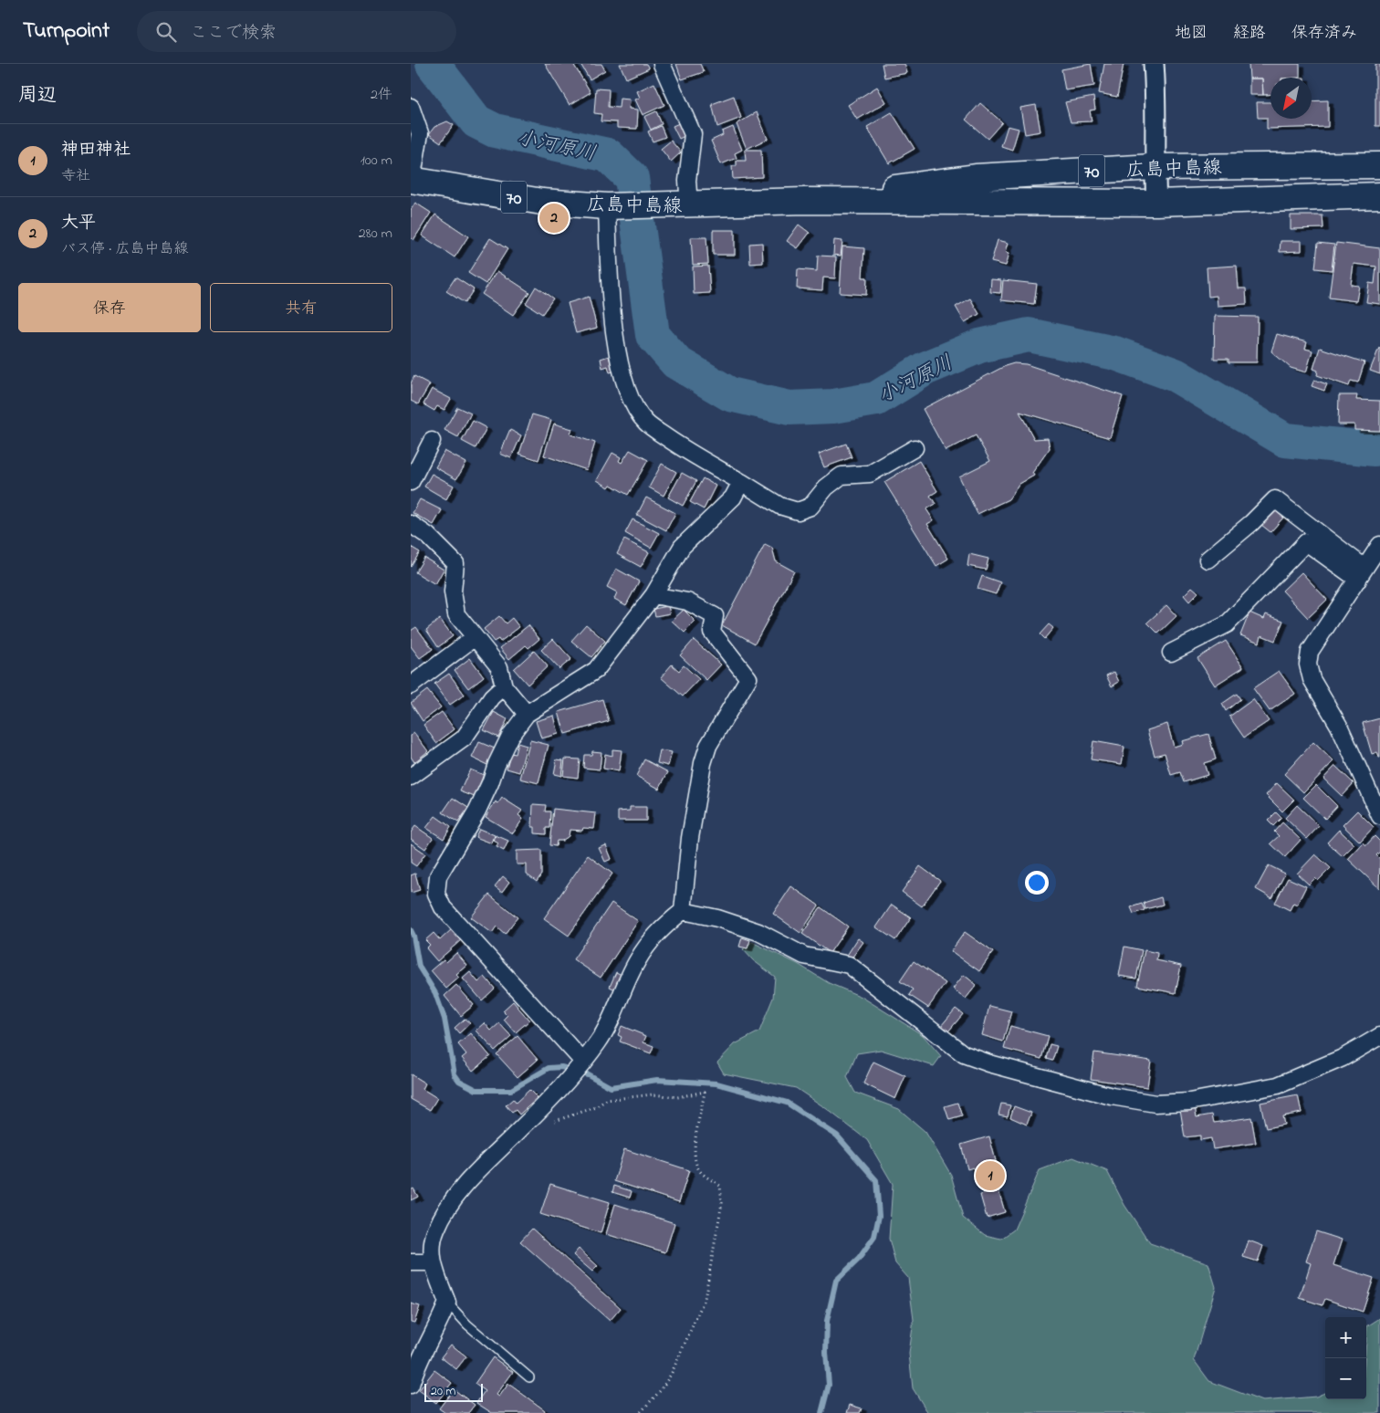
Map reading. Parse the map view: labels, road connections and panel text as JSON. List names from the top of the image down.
{
  "streets": {
    "main road": ["広島中島線", "70"]
  },
  "water": ["小河原川"],
  "scale_bar": "20 m",
  "north": "bottom left",
  "page": {
    "header": "Turnpoint",
    "search": "ここで検索",
    "nav": ["地図", "経路", "保存済み"],
    "heading": ["周辺", "2件"],
    "list": [
      {
        "mark": "1",
        "name": "神田神社",
        "note": "寺社",
        "value": "100 m"
      },
      {
        "mark": "2",
        "name": "大平",
        "note": "バス停 · 広島中島線",
        "value": "280 m"
      }
    ],
    "pins": ["2", "1"],
    "buttons": ["保存", "共有"],
    "map_buttons": ["+", "−"],
    "scale": "20 m"
  }
}
